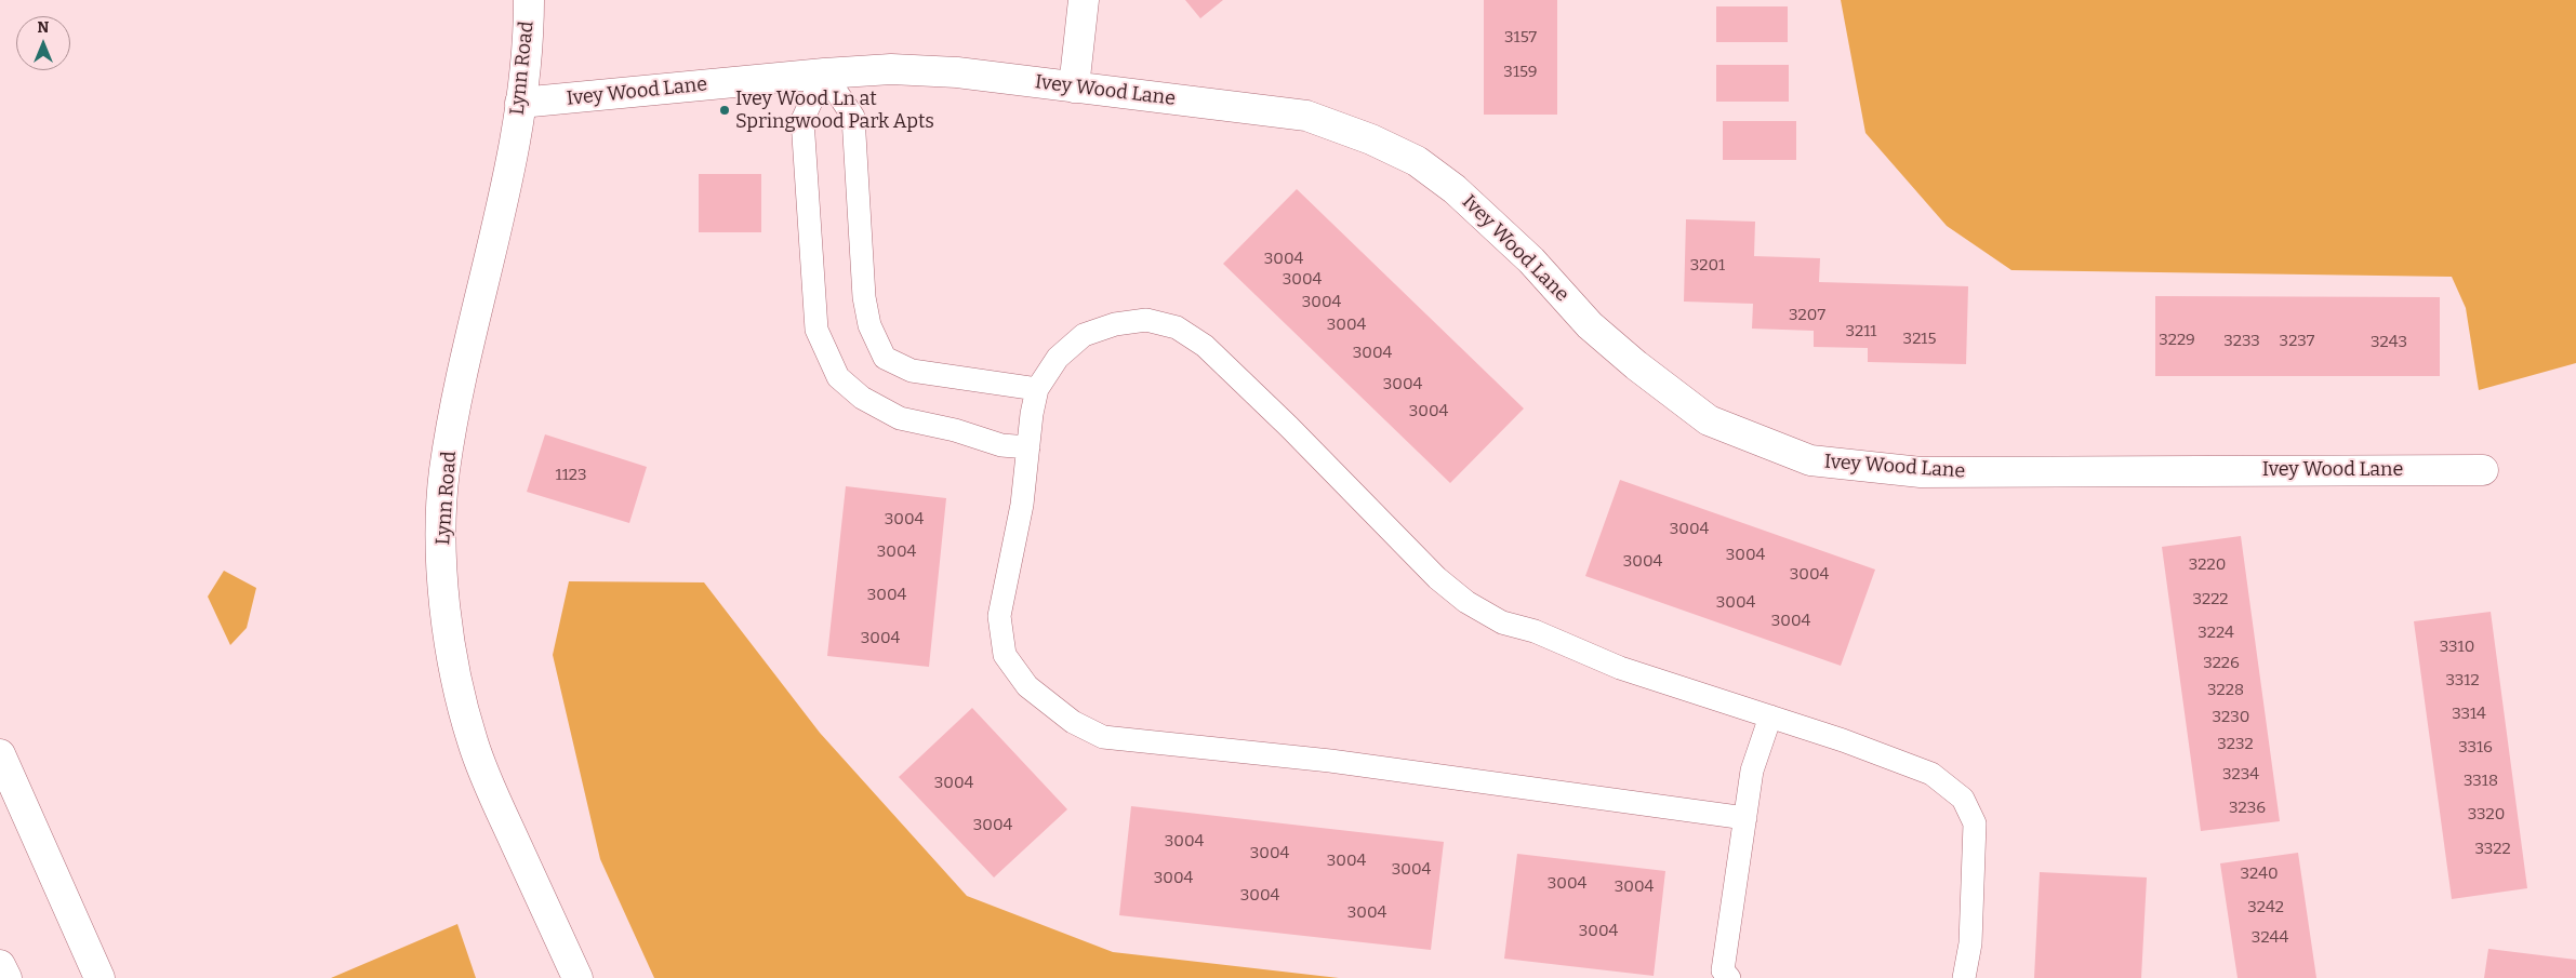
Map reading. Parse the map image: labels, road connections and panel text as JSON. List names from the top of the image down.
{
  "streets": {
    "main road": ["Lynn Road", "Ivey Wood Lane"]
  },
  "crossings": [
    ["Lynn Road", "Ivey Wood Lane"]
  ],
  "places": ["Ivey Wood Ln at Springwood Park Apts"],
  "house_numbers": [
    "3157",
    "3159",
    "3004",
    "3201",
    "3004",
    "3004",
    "3207",
    "3004",
    "3211",
    "3215",
    "3229",
    "3233",
    "3237",
    "3243",
    "3004",
    "3004",
    "3004",
    "1123",
    "3004",
    "3004",
    "3004",
    "3004",
    "3004",
    "3220",
    "3004",
    "3004",
    "3222",
    "3004",
    "3004",
    "3224",
    "3004",
    "3310",
    "3226",
    "3312",
    "3228",
    "3314",
    "3230",
    "3232",
    "3316",
    "3234",
    "3318",
    "3004",
    "3236",
    "3320",
    "3004",
    "3004",
    "3322",
    "3004",
    "3004",
    "3004",
    "3240",
    "3004",
    "3004",
    "3004",
    "3004",
    "3242",
    "3004",
    "3004",
    "3244"
  ],
  "north": "top"
}
